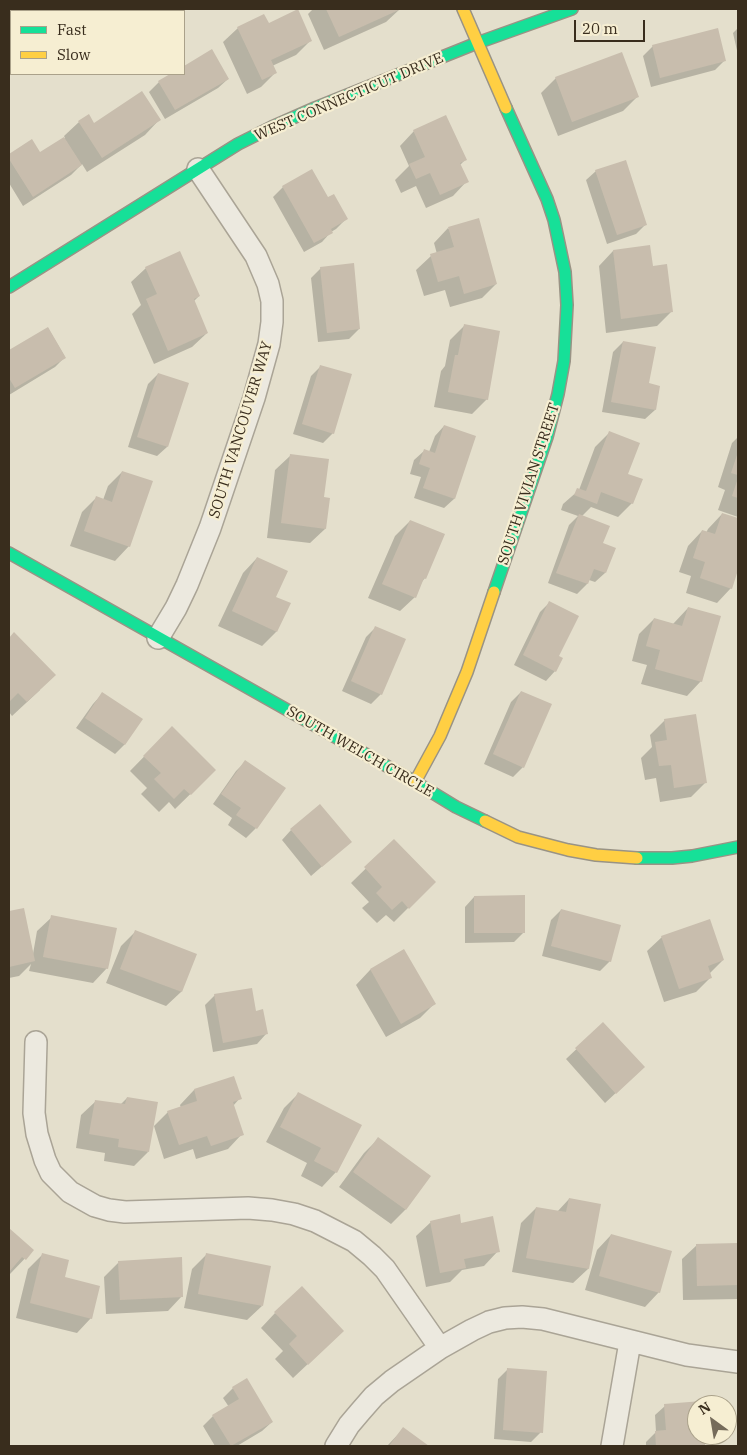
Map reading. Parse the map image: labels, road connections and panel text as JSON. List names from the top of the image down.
{
  "streets": {
    "street": [
      "WEST CONNECTICUT DRIVE",
      "SOUTH VANCOUVER WAY",
      "SOUTH VIVIAN STREET",
      "SOUTH WELCH CIRCLE"
    ]
  },
  "crossings": [
    ["WEST CONNECTICUT DRIVE", "SOUTH VANCOUVER WAY"],
    ["WEST CONNECTICUT DRIVE", "SOUTH VIVIAN STREET"],
    ["SOUTH VANCOUVER WAY", "SOUTH WELCH CIRCLE"],
    ["SOUTH VIVIAN STREET", "SOUTH WELCH CIRCLE"]
  ],
  "legend": ["Fast", "Slow"],
  "scale_bar": "20 m",
  "north": "top left"
}
